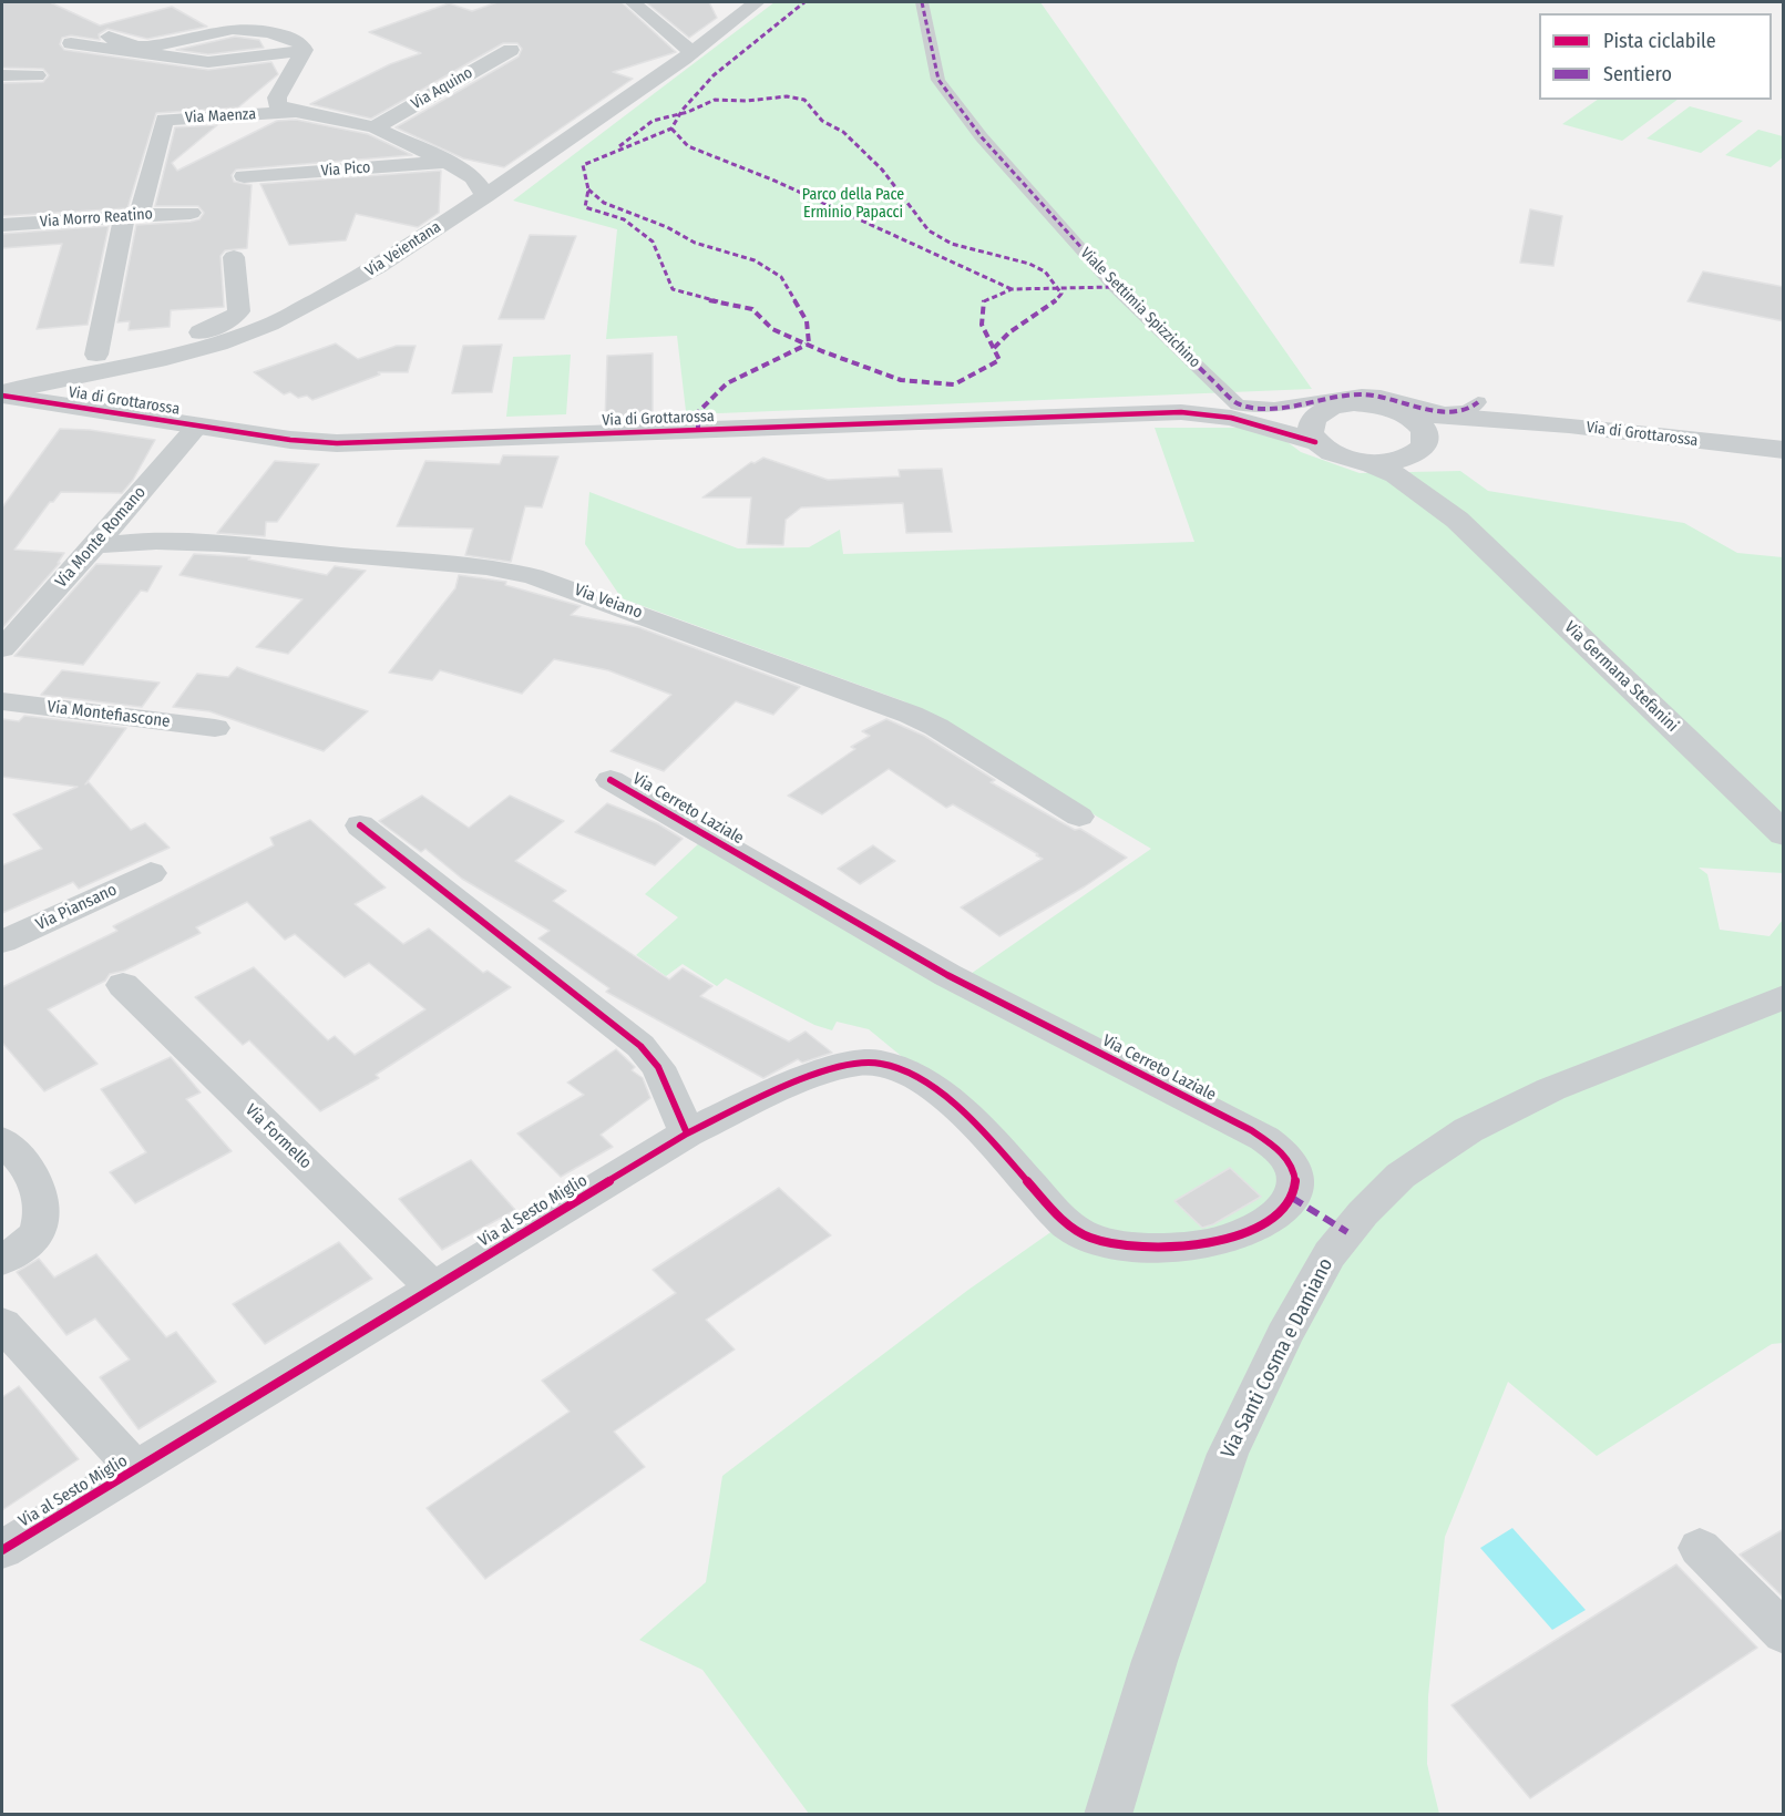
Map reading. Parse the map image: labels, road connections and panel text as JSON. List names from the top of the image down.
{
  "streets": {
    "street": [
      "Via Aquino",
      "Via Maenza",
      "Via Pico",
      "Via Morro Reatino",
      "Via Veientana",
      "Viale Settimia Spizzichino",
      "Via di Grottarossa",
      "Via Monte Romano",
      "Via Veiano",
      "Via Germana Stefanini",
      "Via Montefiascone",
      "Via Cerreto Laziale",
      "Via Piansano",
      "Via Formello",
      "Via al Sesto Miglio",
      "Via Santi Cosma e Damiano"
    ]
  },
  "crossings": [
    ["Via Maenza", "Via Morro Reatino"],
    ["Via Veientana", "Via di Grottarossa"],
    ["Via di Grottarossa", "Via Monte Romano"],
    ["Via di Grottarossa", "Via Germana Stefanini"],
    ["Via Monte Romano", "Via Veiano"],
    ["Via Cerreto Laziale", "Via al Sesto Miglio"],
    ["Via Formello", "Via al Sesto Miglio"]
  ],
  "parks": ["Parco della Pace Erminio Papacci"],
  "legend": ["Pista ciclabile", "Sentiero"]
}
